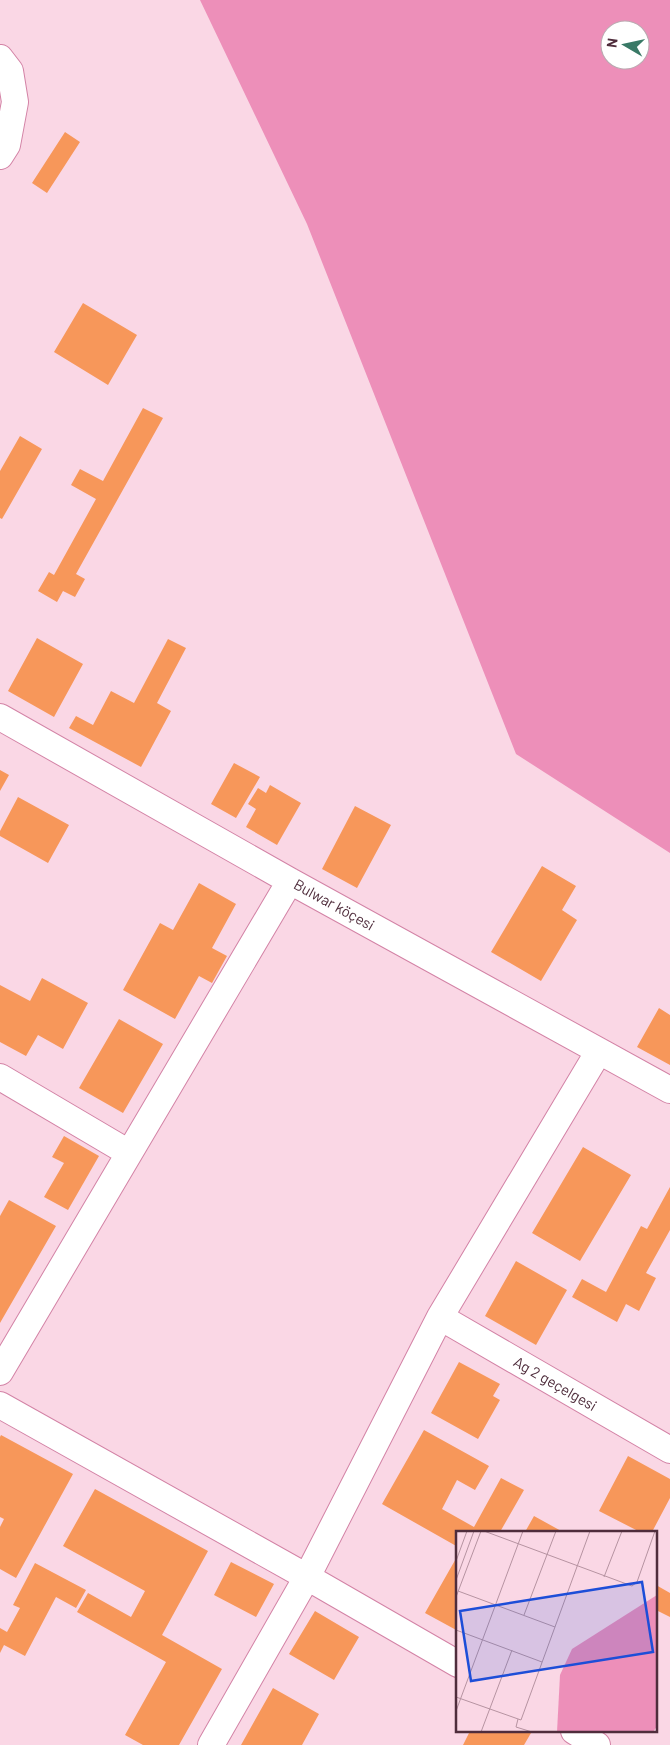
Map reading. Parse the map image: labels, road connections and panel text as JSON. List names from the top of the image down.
{
  "streets": {
    "street": ["Bulwar köçesi", "Ag 2 geçelgesi"]
  },
  "north": "left"
}
